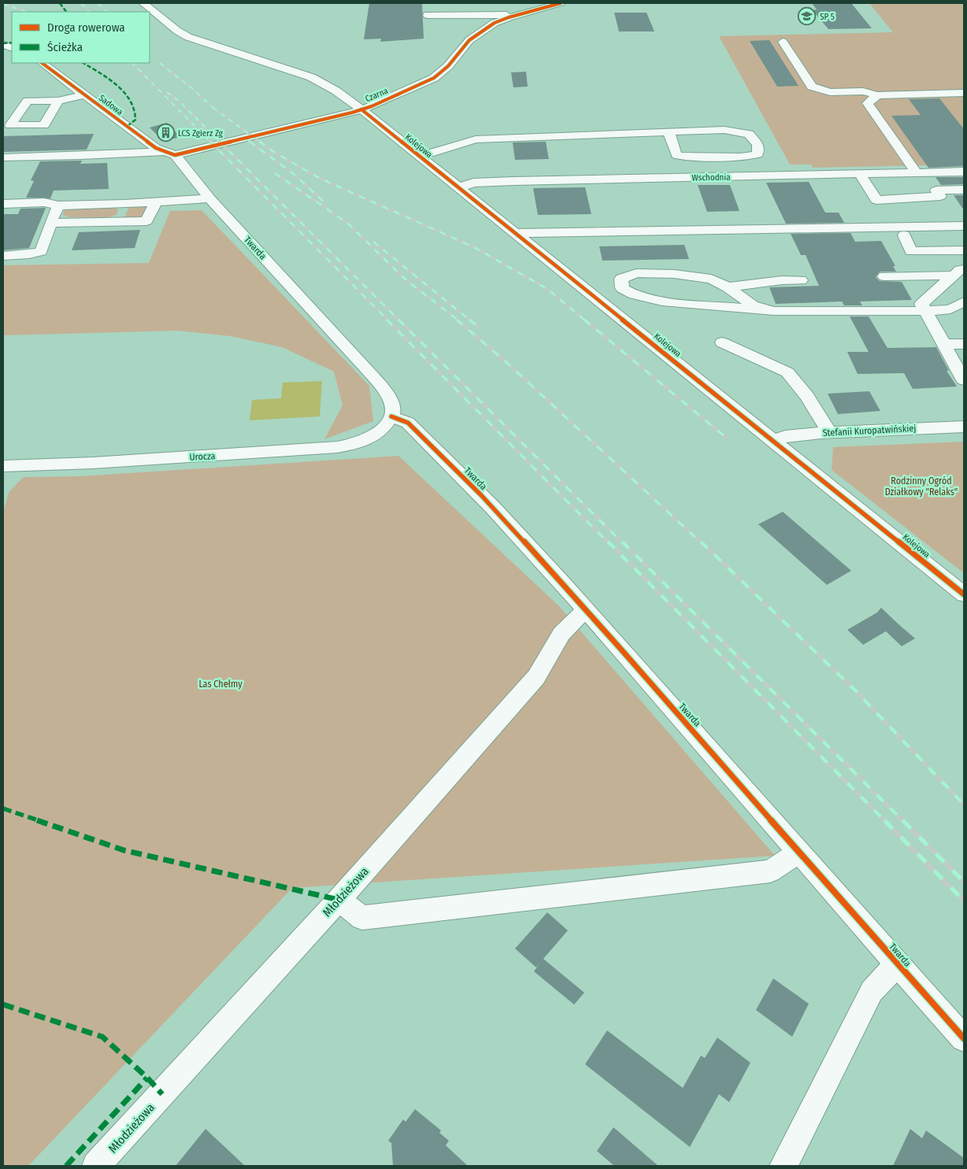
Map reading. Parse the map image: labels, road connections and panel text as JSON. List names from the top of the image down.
{
  "streets": {
    "street": [
      "Czarna",
      "Sadowa",
      "Kolejowa",
      "Wschodnia",
      "Twarda",
      "Stefanii Kuropatwińskiej",
      "Urocza",
      "Młodzieżowa"
    ]
  },
  "crossings": [
    ["Czarna", "Sadowa"],
    ["Czarna", "Kolejowa"],
    ["Czarna", "Twarda"],
    ["Sadowa", "Twarda"],
    ["Kolejowa", "Wschodnia"],
    ["Kolejowa", "Stefanii Kuropatwińskiej"],
    ["Twarda", "Urocza"],
    ["Twarda", "Młodzieżowa"]
  ],
  "parks": ["Rodzinny Ogród Działkowy \"Relaks\"", "Las Chełmy"],
  "places": {
    "school or university": ["SP 5"],
    "building": ["LCS Zgierz Zg"]
  },
  "legend": ["Droga rowerowa", "Ścieżka"]
}
